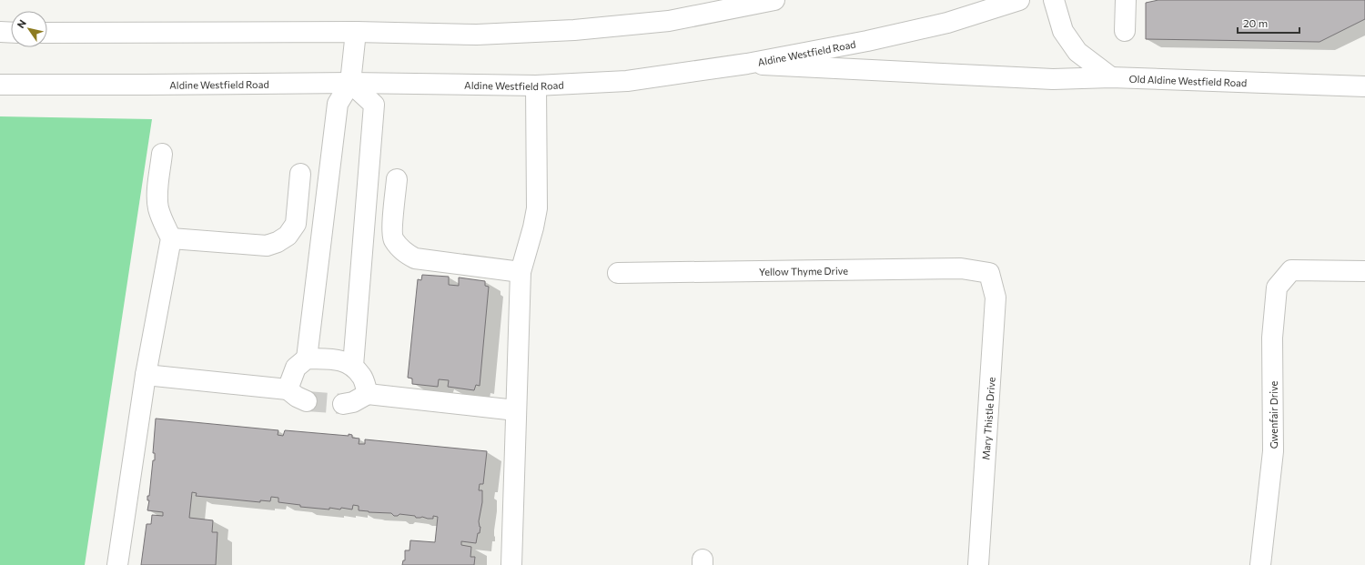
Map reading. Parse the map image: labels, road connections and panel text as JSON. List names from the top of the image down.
{
  "streets": {
    "main road": [
      "Aldine Westfield Road",
      "Old Aldine Westfield Road",
      "Yellow Thyme Drive",
      "Gwenfair Drive",
      "Mary Thistle Drive"
    ]
  },
  "crossings": [
    ["Aldine Westfield Road", "Old Aldine Westfield Road"],
    ["Yellow Thyme Drive", "Mary Thistle Drive"]
  ],
  "scale_bar": "20 m",
  "north": "top left"
}
